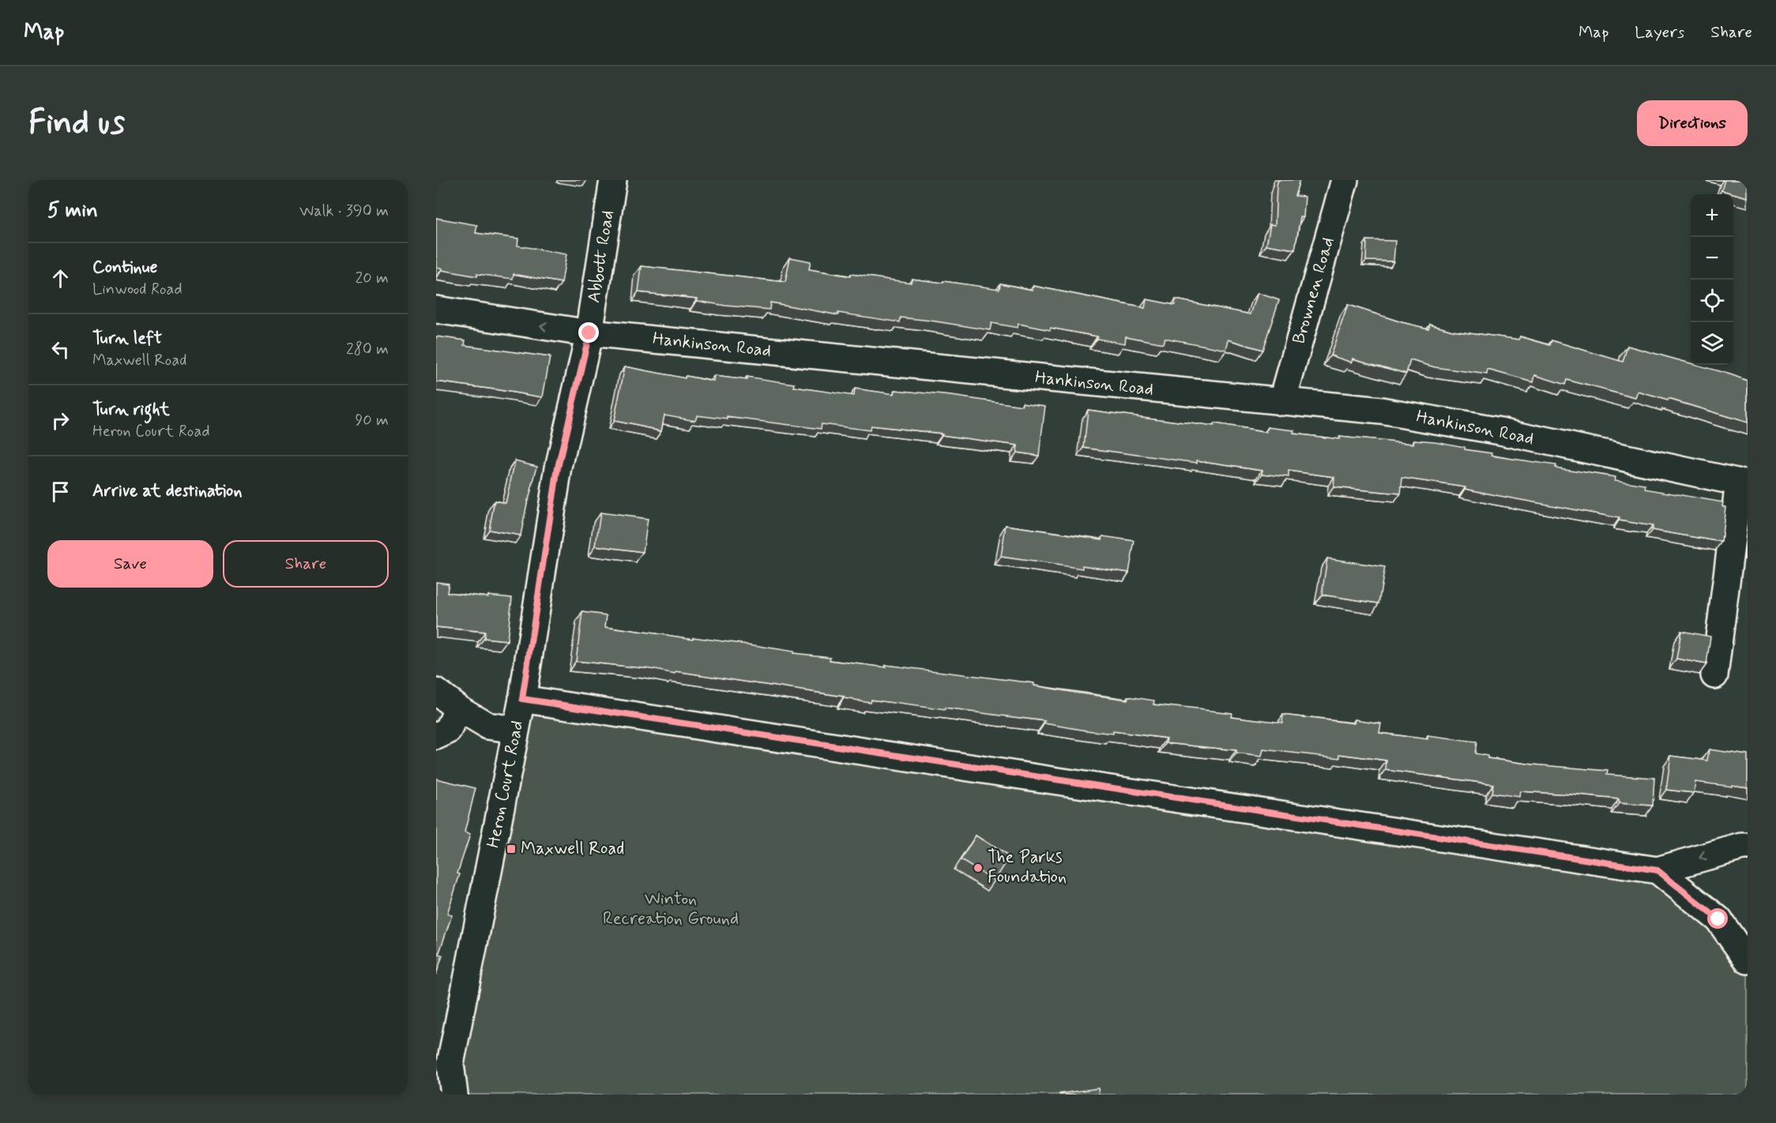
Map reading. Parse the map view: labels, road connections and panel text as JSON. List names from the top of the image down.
{
  "streets": {
    "street": [
      "Abbott Road",
      "Brownen Road",
      "Hankinson Road",
      "Heron Court Road"
    ]
  },
  "crossings": [
    ["Abbott Road", "Hankinson Road"],
    ["Abbott Road", "Heron Court Road"],
    ["Brownen Road", "Hankinson Road"],
    ["Hankinson Road", "Heron Court Road"]
  ],
  "parks": ["Winton Recreation Ground"],
  "places": {
    "transit": ["Maxwell Road"],
    "other": ["The Parks Foundation"]
  },
  "page": {
    "header": "Map",
    "nav": ["Map", "Layers", "Share"],
    "buttons": [
      "Directions",
      ["Save", "Share"]
    ],
    "title": "Find us",
    "heading": ["5 min", "Walk · 390 m"],
    "map_buttons": ["+", "−"],
    "list": [
      ["Continue", "Linwood Road", "20 m"],
      ["Turn left", "Maxwell Road", "280 m"],
      ["Turn right", "Heron Court Road", "90 m"],
      "Arrive at destination"
    ]
  }
}
